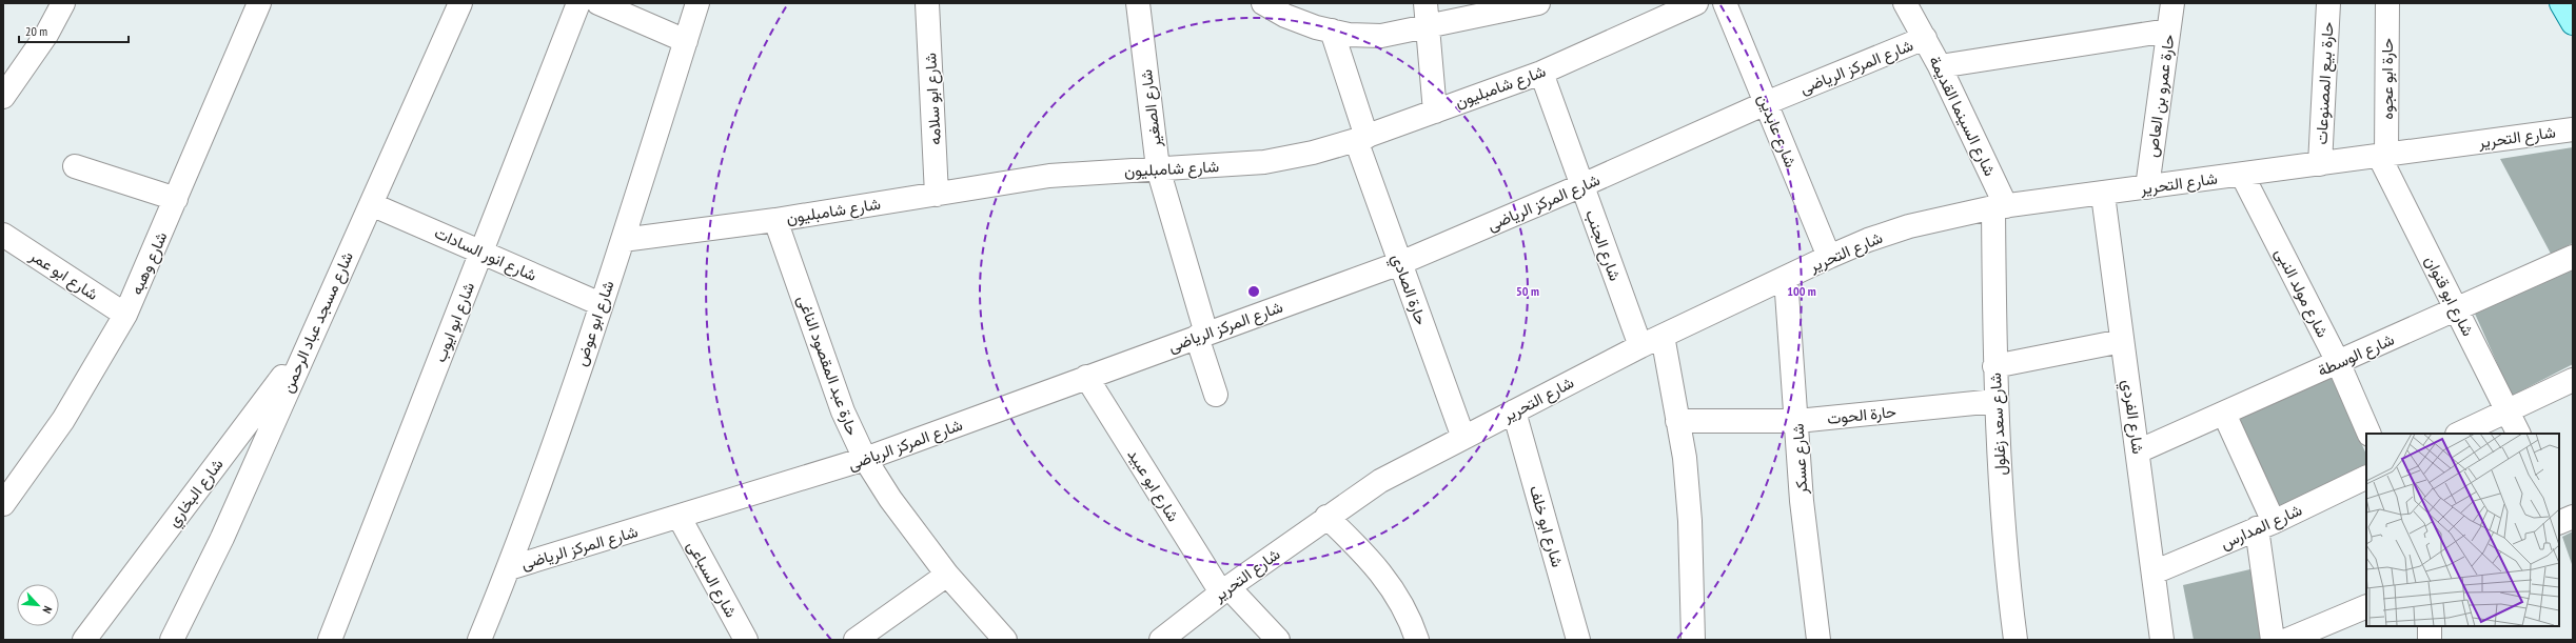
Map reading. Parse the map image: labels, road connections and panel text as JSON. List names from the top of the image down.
{
  "streets": {
    "street": [
      "شارع المركز الرياضى",
      "حارة ابو عجوه",
      "حارة بيع المصنوعات",
      "شارع شامبليون",
      "حارة عمرو بن العاص",
      "شارع ابو سلامه",
      "شارع الصغير",
      "شارع السينما القديمة",
      "شارع عابدين",
      "شارع التحرير",
      "شارع الجنب",
      "شارع انور السادات",
      "شارع وهبه",
      "شارع ابو عمر",
      "حارة الصادي",
      "شارع مولد النبى",
      "شارع ابو قنوان",
      "شارع مسجد عباد الرحمن",
      "شارع ابو ايوب",
      "شارع ابو عوض",
      "شارع الوسطة",
      "حارة عبد المقصود الناغى",
      "حارة الحوت",
      "شارع الفردي",
      "شارع سعد زغلول",
      "شارع عسكر",
      "شارع ابو عبيد",
      "شارع البخاري",
      "شارع ابو خلف",
      "شارع المدارس",
      "شارع السباعى"
    ]
  },
  "crossings": [
    ["شارع المركز الرياضى", "شارع الصغير"],
    ["شارع المركز الرياضى", "شارع السينما القديمة"],
    ["شارع المركز الرياضى", "شارع عابدين"],
    ["شارع المركز الرياضى", "شارع الجنب"],
    ["شارع المركز الرياضى", "حارة الصادي"],
    ["شارع المركز الرياضى", "شارع ابو عوض"],
    ["شارع المركز الرياضى", "حارة عبد المقصود الناغى"],
    ["شارع المركز الرياضى", "شارع ابو عبيد"],
    ["شارع المركز الرياضى", "شارع السباعى"],
    ["حارة ابو عجوه", "شارع التحرير"],
    ["حارة ابو عجوه", "شارع ابو قنوان"],
    ["حارة بيع المصنوعات", "شارع التحرير"],
    ["شارع شامبليون", "شارع ابو سلامه"],
    ["شارع شامبليون", "شارع الصغير"],
    ["شارع شامبليون", "شارع الجنب"],
    ["شارع شامبليون", "حارة الصادي"],
    ["شارع شامبليون", "شارع ابو عوض"],
    ["شارع شامبليون", "حارة عبد المقصود الناغى"],
    ["حارة عمرو بن العاص", "شارع التحرير"],
    ["شارع السينما القديمة", "شارع التحرير"],
    ["شارع السينما القديمة", "شارع سعد زغلول"],
    ["شارع عابدين", "شارع التحرير"],
    ["شارع التحرير", "شارع الجنب"],
    ["شارع التحرير", "حارة الصادي"],
    ["شارع التحرير", "شارع مولد النبى"],
    ["شارع التحرير", "شارع ابو قنوان"],
    ["شارع التحرير", "شارع الفردي"],
    ["شارع التحرير", "شارع سعد زغلول"],
    ["شارع التحرير", "شارع عسكر"],
    ["شارع التحرير", "شارع ابو عبيد"],
    ["شارع التحرير", "شارع ابو خلف"],
    ["شارع انور السادات", "شارع مسجد عباد الرحمن"],
    ["شارع انور السادات", "شارع ابو ايوب"],
    ["شارع انور السادات", "شارع ابو عوض"],
    ["شارع وهبه", "شارع ابو عمر"],
    ["شارع مولد النبى", "شارع الوسطة"],
    ["شارع ابو قنوان", "شارع الوسطة"],
    ["شارع مسجد عباد الرحمن", "شارع البخاري"],
    ["شارع الوسطة", "شارع الفردي"],
    ["حارة الحوت", "شارع سعد زغلول"],
    ["حارة الحوت", "شارع عسكر"],
    ["شارع الفردي", "شارع المدارس"]
  ],
  "scale_bar": "20 m",
  "north": "bottom right",
  "rings": ["50 m", "100 m"]
}
